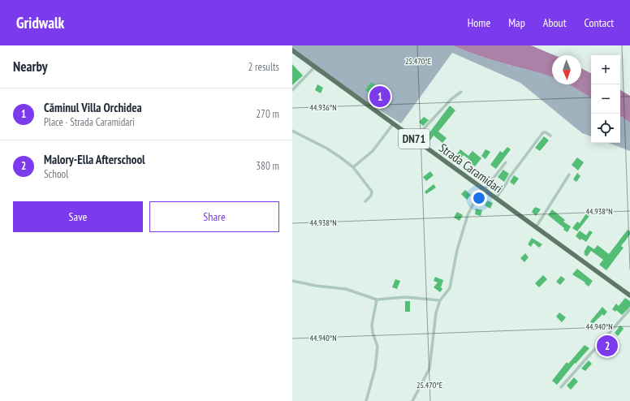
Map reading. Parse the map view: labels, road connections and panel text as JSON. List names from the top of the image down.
{
  "streets": {
    "main road": ["DN71", "Strada Caramidari"]
  },
  "north": "bottom",
  "page": {
    "header": "Gridwalk",
    "nav": [
      "Home",
      "Map",
      "About",
      "Contact"
    ],
    "heading": ["Nearby", "2 results"],
    "map_buttons": ["+", "−"],
    "pins": ["1", "2"],
    "list": [
      {
        "mark": "1",
        "name": "Căminul Villa Orchidea",
        "note": "Place · Strada Caramidari",
        "value": "270 m"
      },
      {
        "mark": "2",
        "name": "Malory-Ella Afterschool",
        "note": "School",
        "value": "380 m"
      }
    ],
    "buttons": ["Save", "Share"]
  },
  "coordinates": [
    "25.470°E",
    "44.936°N",
    "44.938°N",
    "44.940°N"
  ]
}
